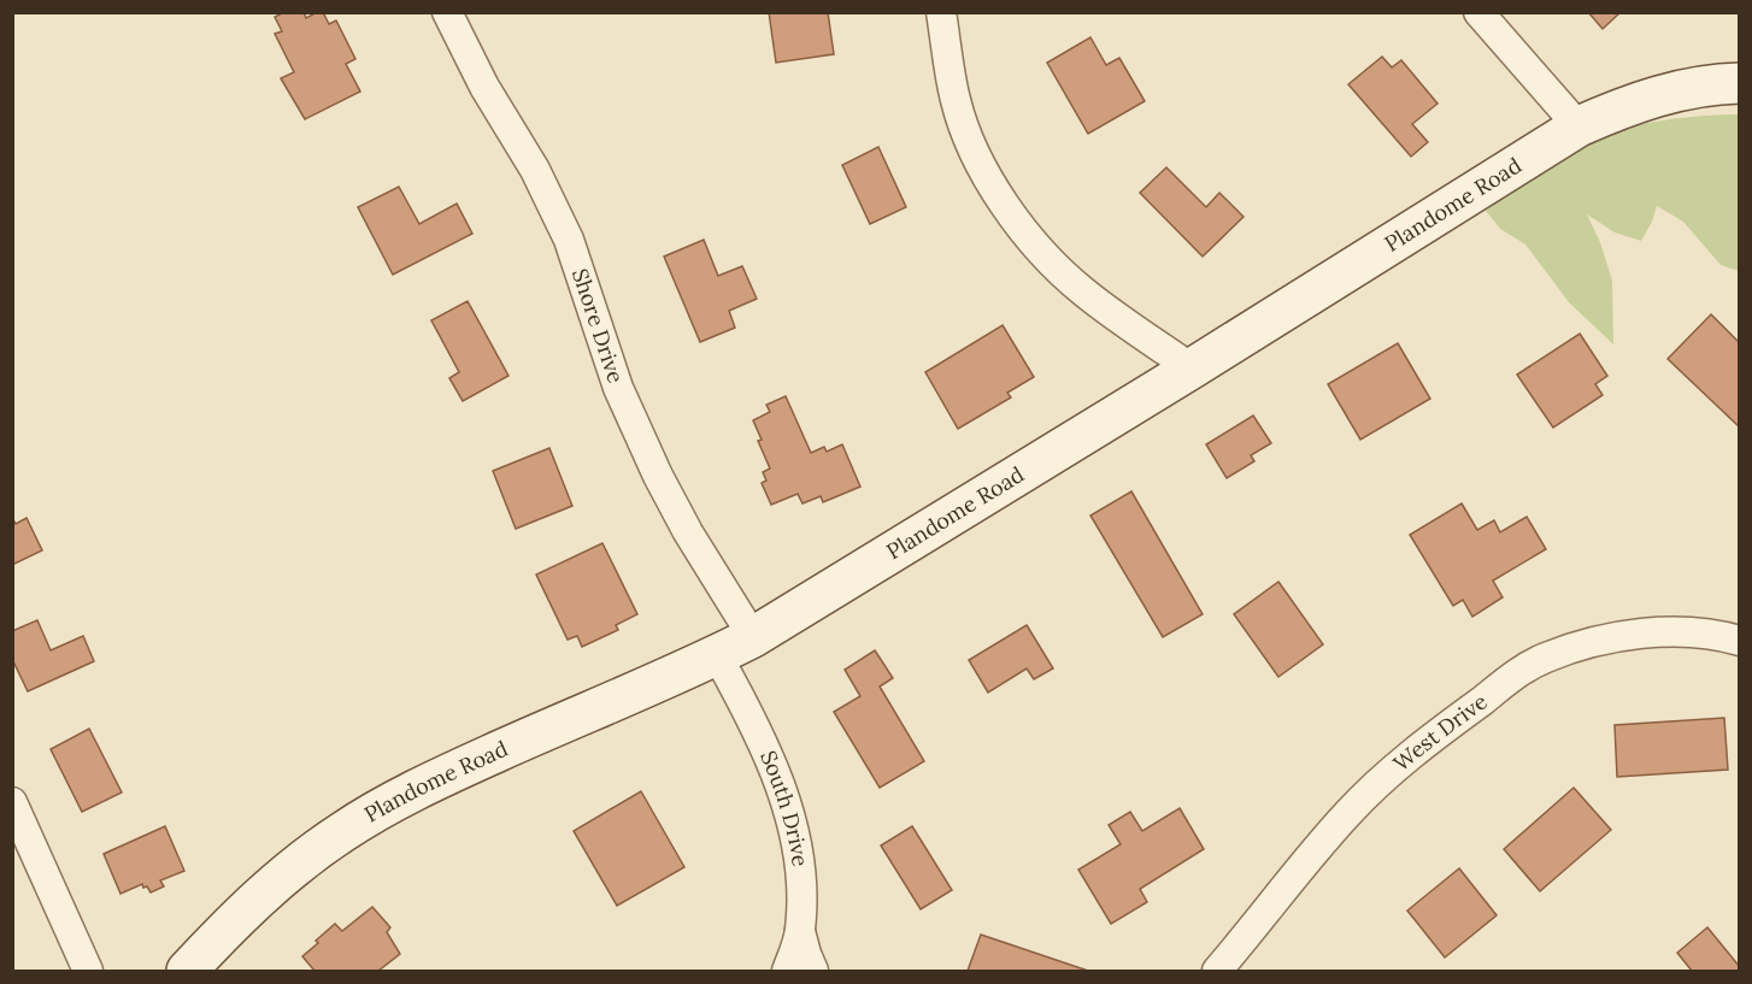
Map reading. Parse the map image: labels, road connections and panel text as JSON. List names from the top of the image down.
{
  "streets": {
    "main road": ["Plandome Road"],
    "street": ["Shore Drive", "West Drive", "South Drive"]
  },
  "crossings": [
    ["Plandome Road", "Shore Drive"],
    ["Plandome Road", "South Drive"]
  ]
}
